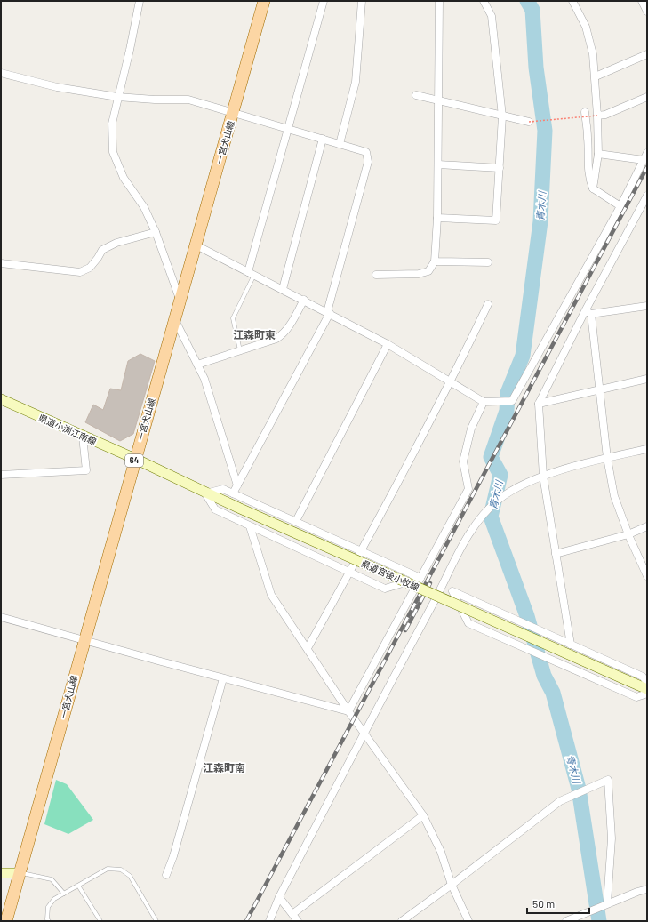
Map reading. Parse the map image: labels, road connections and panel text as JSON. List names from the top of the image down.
{
  "streets": {
    "main road": [
      "一宮犬山線",
      "県道小渕江南線",
      "64",
      "県道宮後小牧線"
    ]
  },
  "crossings": [
    ["一宮犬山線", "県道小渕江南線"],
    ["一宮犬山線", "県道宮後小牧線"],
    ["県道小渕江南線", "県道宮後小牧線"]
  ],
  "districts": ["江森町東", "江森町南"],
  "water": ["青木川"],
  "scale_bar": "50 m"
}
